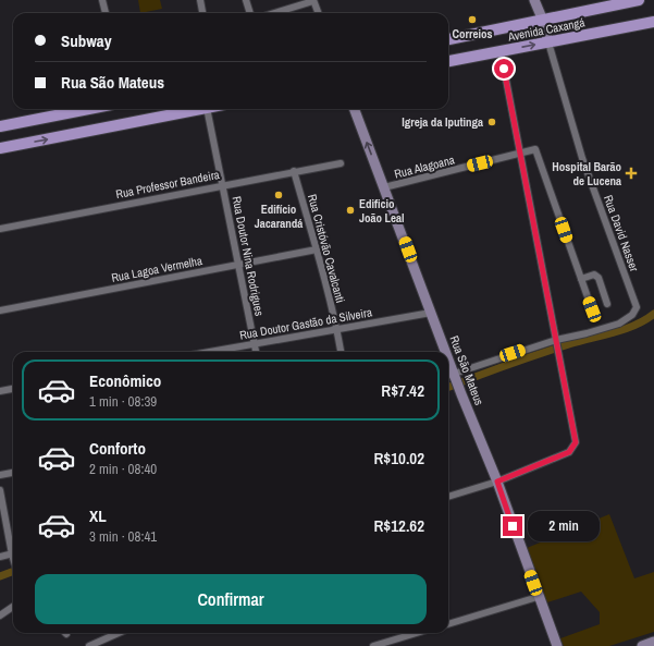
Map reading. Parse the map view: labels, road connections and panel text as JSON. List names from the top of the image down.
{
  "streets": {
    "main road": ["Avenida Caxangá"],
    "street": [
      "Rua Alagoana",
      "Rua Professor Bandeira",
      "Rua David Nasser",
      "Rua Cristóvão Cavalcanti",
      "Rua Doutor Nina Rodrigues",
      "Rua Lagoa Vermelha",
      "Rua Doutor Gastão da Silveira",
      "Rua São Mateus"
    ]
  },
  "crossings": [
    ["Avenida Caxangá", "Rua David Nasser"],
    ["Rua Alagoana", "Rua São Mateus"],
    ["Rua Professor Bandeira", "Rua Cristóvão Cavalcanti"],
    ["Rua Professor Bandeira", "Rua Doutor Nina Rodrigues"],
    ["Rua Cristóvão Cavalcanti", "Rua Lagoa Vermelha"],
    ["Rua Cristóvão Cavalcanti", "Rua Doutor Gastão da Silveira"],
    ["Rua Doutor Nina Rodrigues", "Rua Lagoa Vermelha"],
    ["Rua Doutor Nina Rodrigues", "Rua Doutor Gastão da Silveira"],
    ["Rua Doutor Gastão da Silveira", "Rua São Mateus"]
  ],
  "places": {
    "other": [
      "Correios",
      "Igreja da Iputinga",
      "Edifício Jacarandá",
      "Edificio João Leal"
    ],
    "health": ["Hospital Barão de Lucena"]
  },
  "page": {
    "banner": ["Subway", "Rua São Mateus"],
    "list": [
      {
        "name": "Econômico",
        "note": "1 min · 08:39",
        "value": "R$7.42"
      },
      {
        "name": "Conforto",
        "note": "2 min · 08:40",
        "value": "R$10.02"
      },
      {
        "name": "XL",
        "note": "3 min · 08:41",
        "value": "R$12.62"
      }
    ],
    "bubble": "2 min",
    "buttons": "Confirmar"
  }
}
